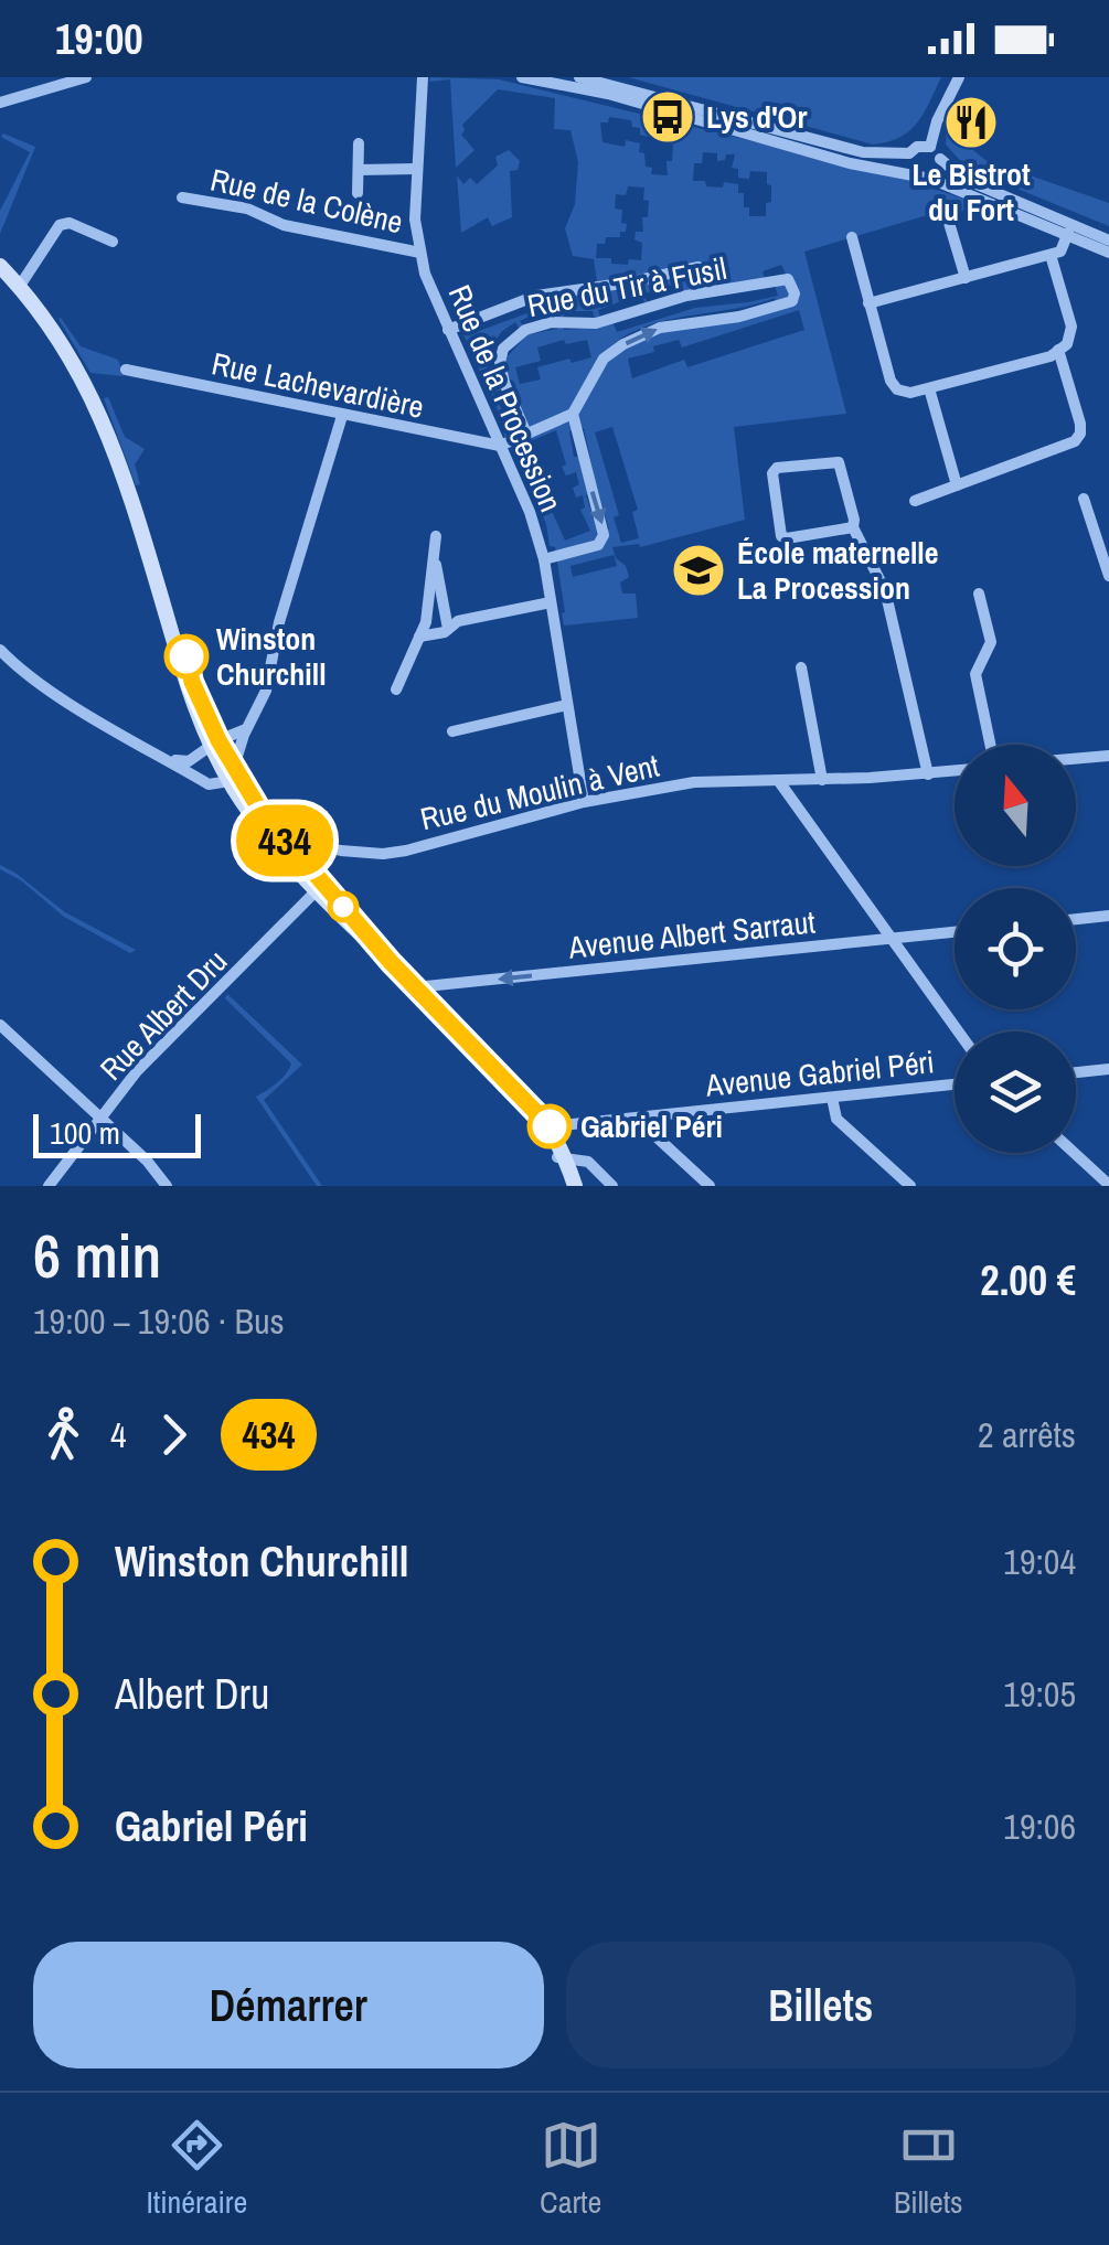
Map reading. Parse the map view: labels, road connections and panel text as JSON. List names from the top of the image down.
{
  "streets": {
    "street": [
      "Rue de la Colène",
      "Rue du Tir à Fusil",
      "Rue Lachevardière",
      "Rue de la Procession",
      "Rue du Moulin à Vent",
      "Avenue Albert Sarraut",
      "Rue Albert Dru",
      "Avenue Gabriel Péri"
    ]
  },
  "crossings": [
    ["Rue de la Colène", "Rue de la Procession"],
    ["Rue Lachevardière", "Rue de la Procession"],
    ["Rue de la Procession", "Rue du Moulin à Vent"]
  ],
  "one_way": ["Avenue Albert Sarraut"],
  "places": {
    "bus stop": ["Lys d'Or"],
    "restaurant": ["Le Bistrot du Fort"],
    "school or university": ["École maternelle La Procession"],
    "other": ["Winston Churchill", "Gabriel Péri"]
  },
  "lines": ["bus line 434"],
  "scale_bar": "100 m",
  "north": "top",
  "page": {
    "status": "19:00",
    "on_map": "434",
    "scale": "100 m",
    "heading": ["6 min", "19:00 – 19:06 · Bus", "2.00 €"],
    "legs": ["4", "434", "2 arrêts"],
    "list": [
      {
        "name": "Winston Churchill",
        "value": "19:04"
      },
      {
        "name": "Albert Dru",
        "value": "19:05"
      },
      {
        "name": "Gabriel Péri",
        "value": "19:06"
      }
    ],
    "buttons": ["Démarrer", "Billets"],
    "tabs": ["Itinéraire", "Carte", "Billets"]
  }
}
